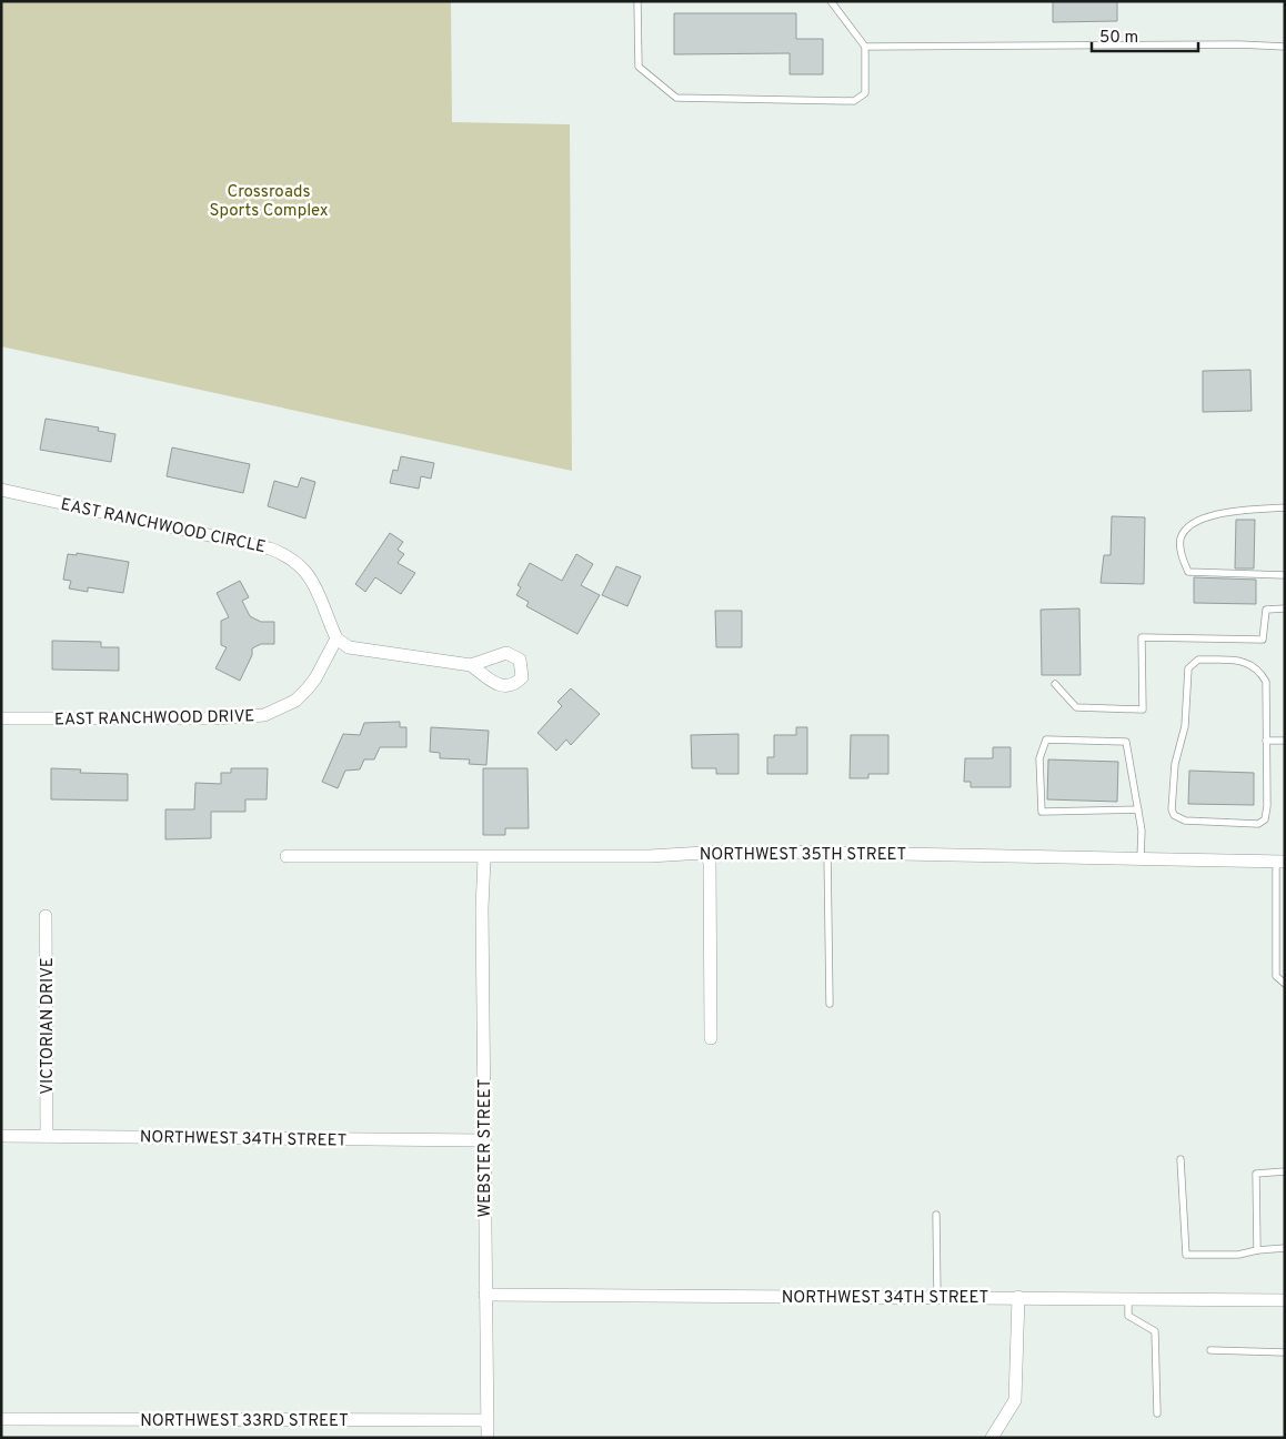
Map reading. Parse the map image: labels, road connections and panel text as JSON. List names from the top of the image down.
{
  "streets": {
    "street": [
      "EAST RANCHWOOD CIRCLE",
      "EAST RANCHWOOD DRIVE",
      "NORTHWEST 35TH STREET",
      "VICTORIAN DRIVE",
      "NORTHWEST 34TH STREET",
      "WEBSTER STREET",
      "NORTHWEST 33RD STREET"
    ]
  },
  "crossings": [
    ["EAST RANCHWOOD CIRCLE", "EAST RANCHWOOD DRIVE"],
    ["NORTHWEST 35TH STREET", "WEBSTER STREET"],
    ["VICTORIAN DRIVE", "NORTHWEST 34TH STREET"],
    ["NORTHWEST 34TH STREET", "WEBSTER STREET"],
    ["WEBSTER STREET", "NORTHWEST 33RD STREET"]
  ],
  "parks": ["Crossroads Sports Complex"],
  "scale_bar": "50 m"
}
